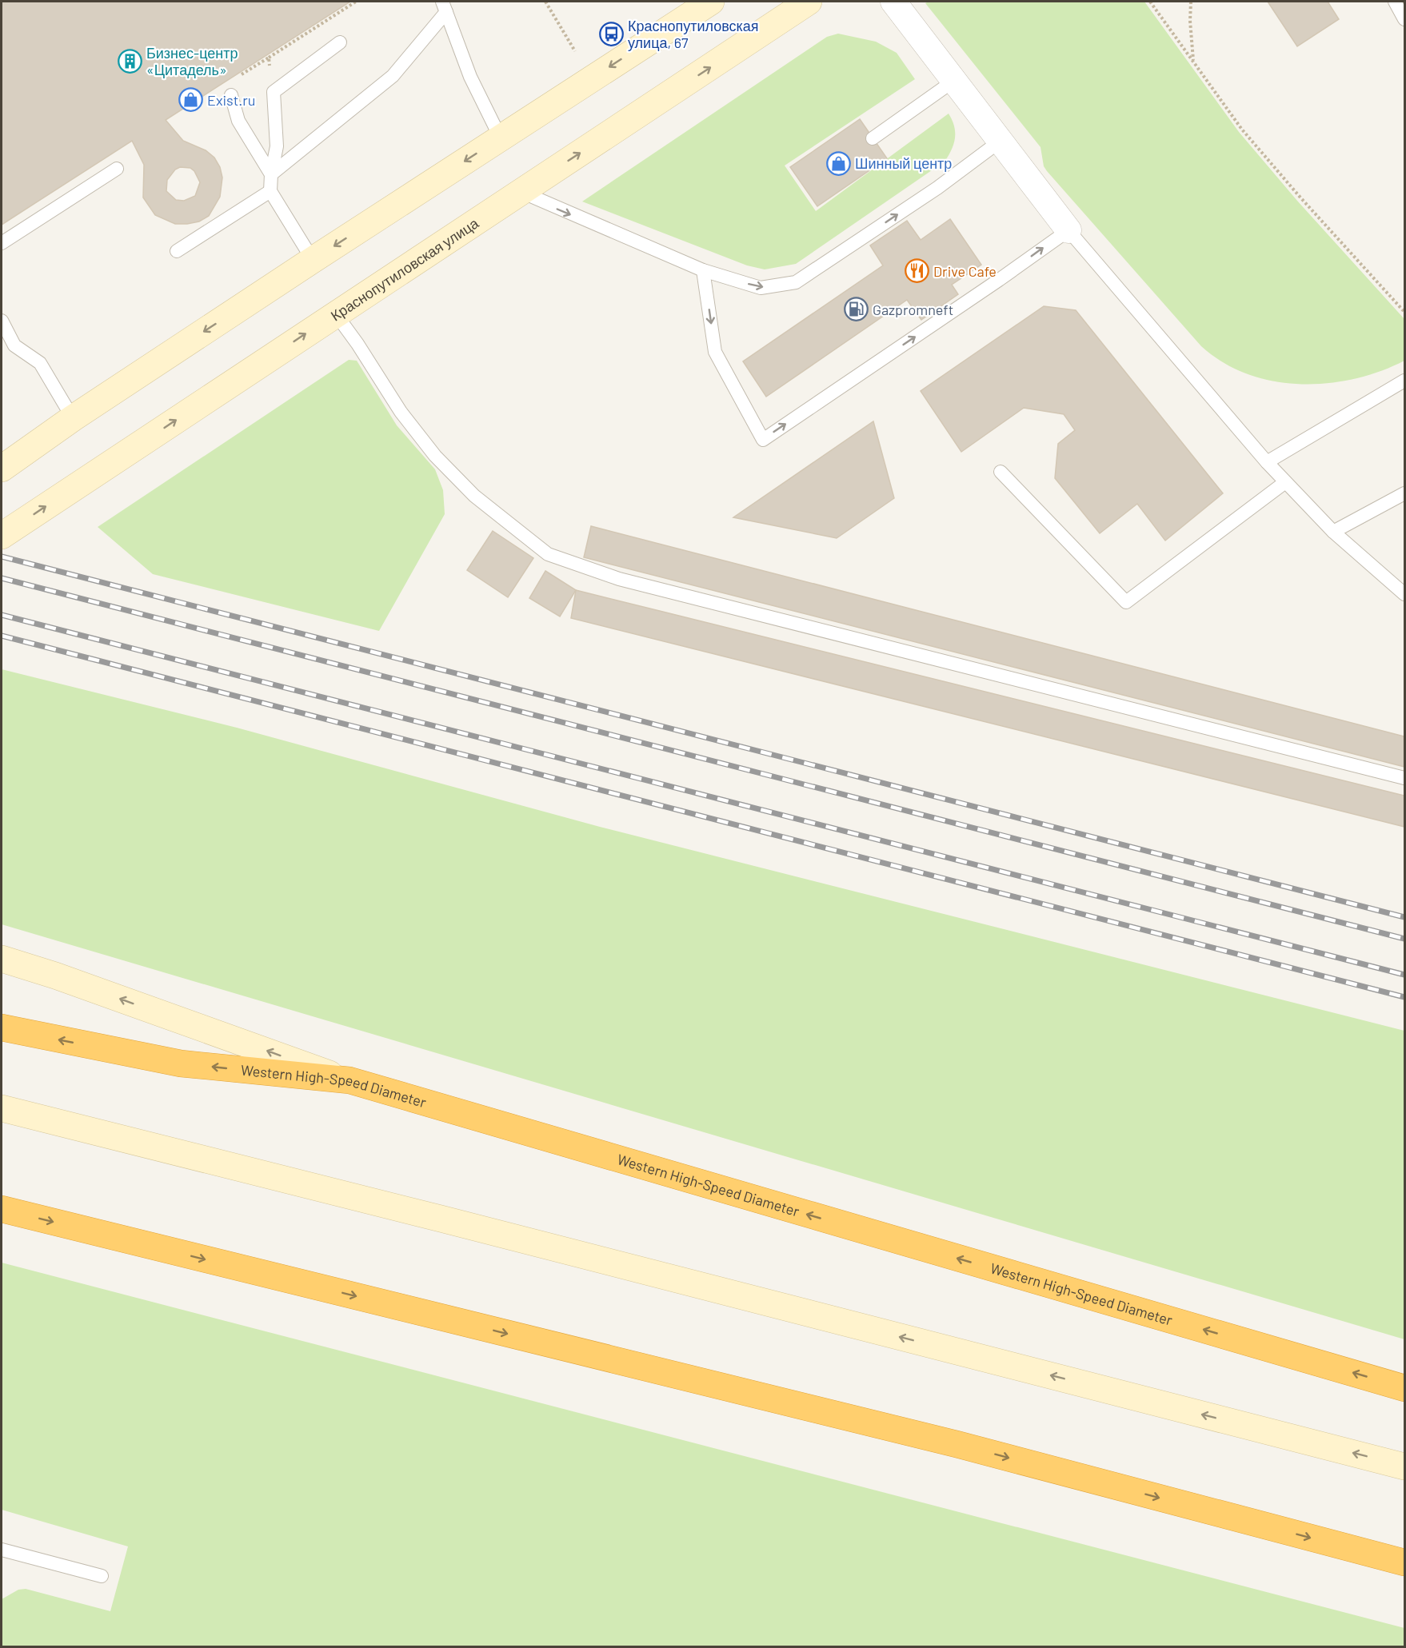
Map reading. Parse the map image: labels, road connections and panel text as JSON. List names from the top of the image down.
{
  "streets": {
    "highway": ["Western High-Speed Diameter"],
    "main road": ["Краснопутиловская улица"]
  },
  "places": {
    "bus stop": ["Краснопутиловская улица, 67"],
    "building": ["Бизнес-центр «Цитадель»"],
    "shop": ["Exist.ru", "Шинный центр"],
    "restaurant": ["Drive Cafe"],
    "fuel station": ["Gazpromneft"]
  }
}
